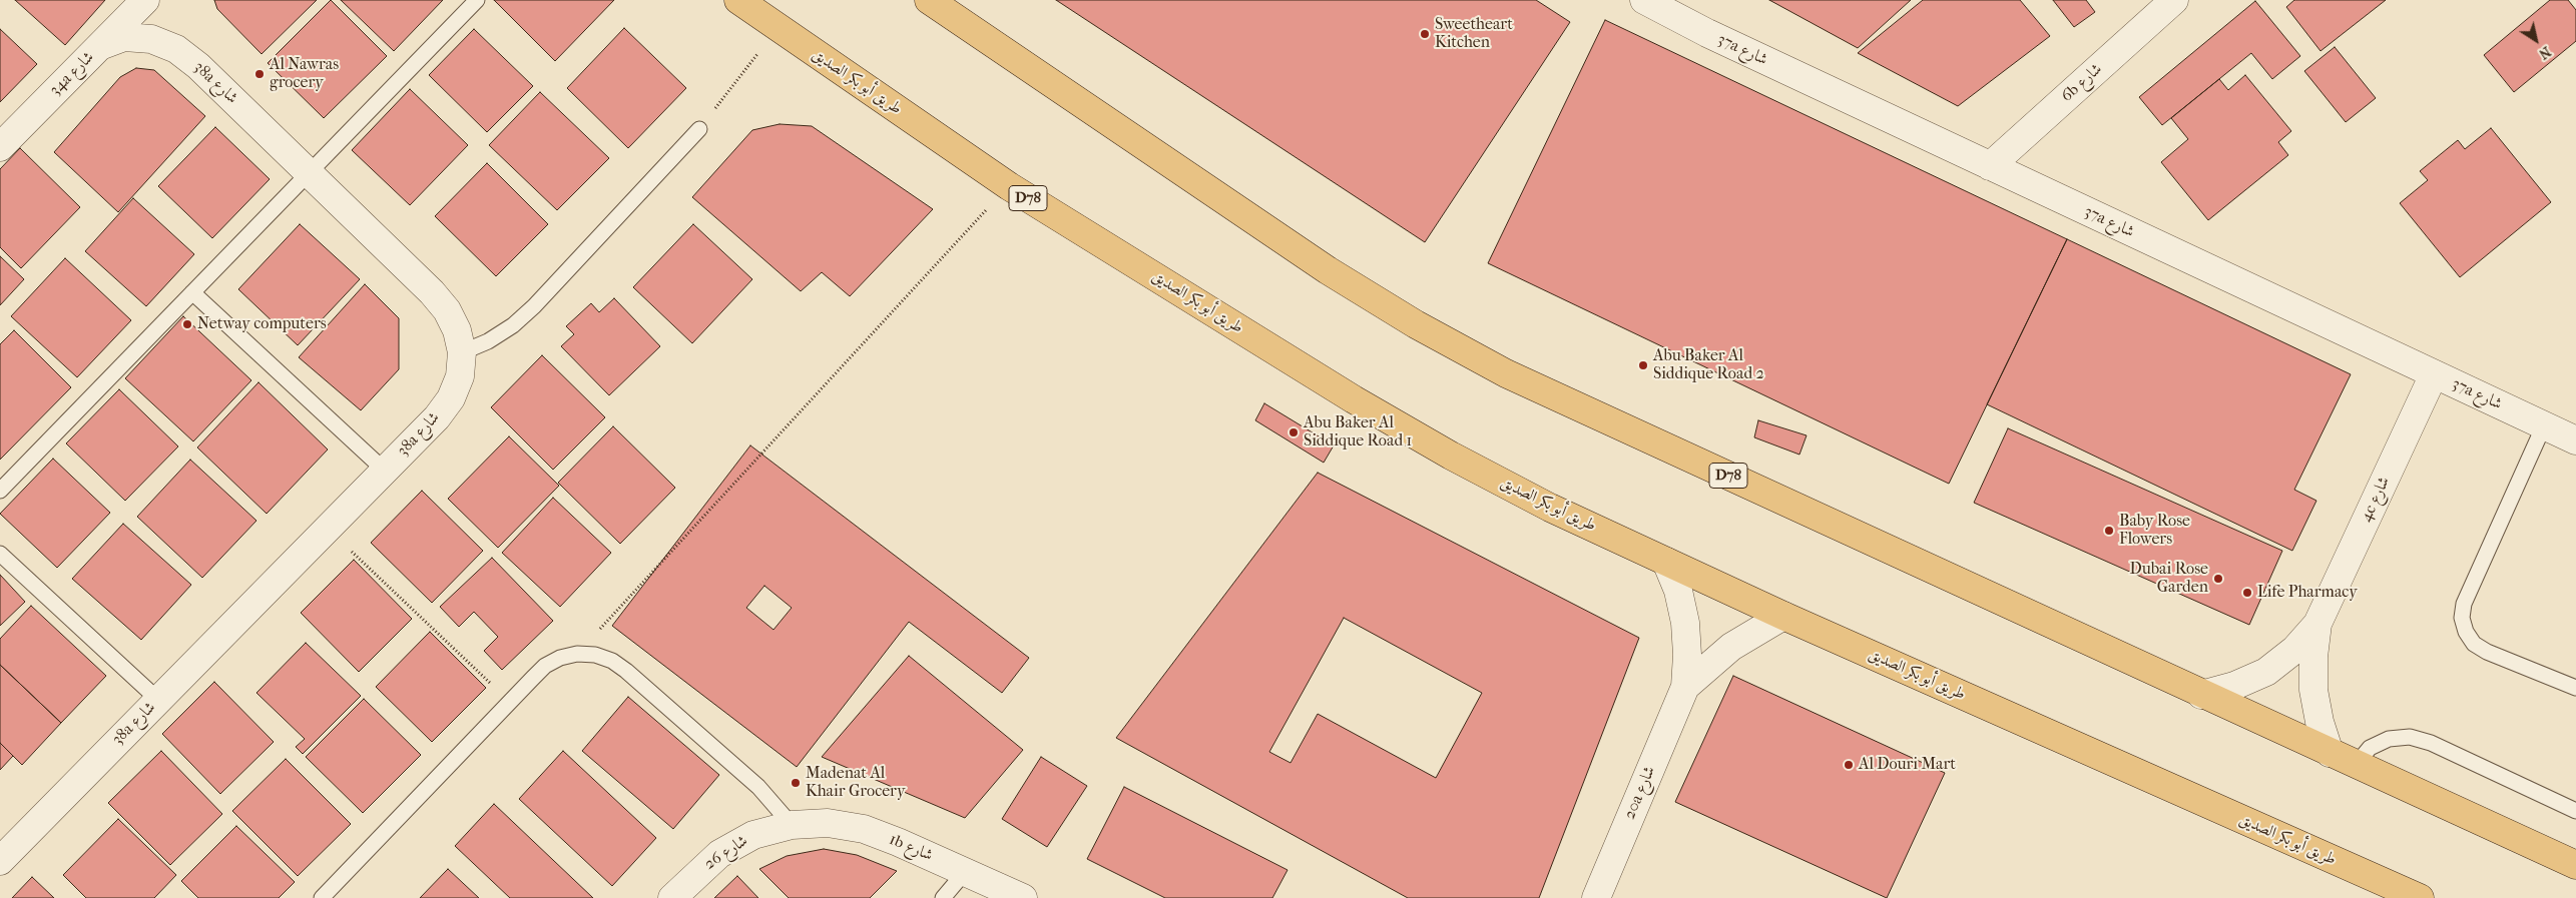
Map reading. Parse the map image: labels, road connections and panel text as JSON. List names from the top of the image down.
{
  "streets": {
    "main road": ["طريق أبو بكر الصديق", "D78"],
    "street": [
      "37a شارع",
      "34a شارع",
      "38a شارع",
      "6b شارع",
      "4c شارع",
      "20a شارع",
      "1b شارع",
      "شارع 26"
    ]
  },
  "crossings": [
    ["37a شارع", "6b شارع"],
    ["37a شارع", "4c شارع"],
    ["34a شارع", "38a شارع"],
    ["طريق أبو بكر الصديق", "20a شارع"],
    ["D78", "4c شارع"],
    ["1b شارع", "شارع 26"]
  ],
  "places": [
    "Sweetheart Kitchen",
    "Al Nawras grocery",
    "Netway computers",
    "Abu Baker Al Siddique Road 2",
    "Abu Baker Al Siddique Road 1",
    "Baby Rose Flowers",
    "Dubai Rose Garden",
    "Life Pharmacy",
    "Al Douri Mart",
    "Madenat Al Khair Grocery"
  ],
  "north": "bottom right"
}
